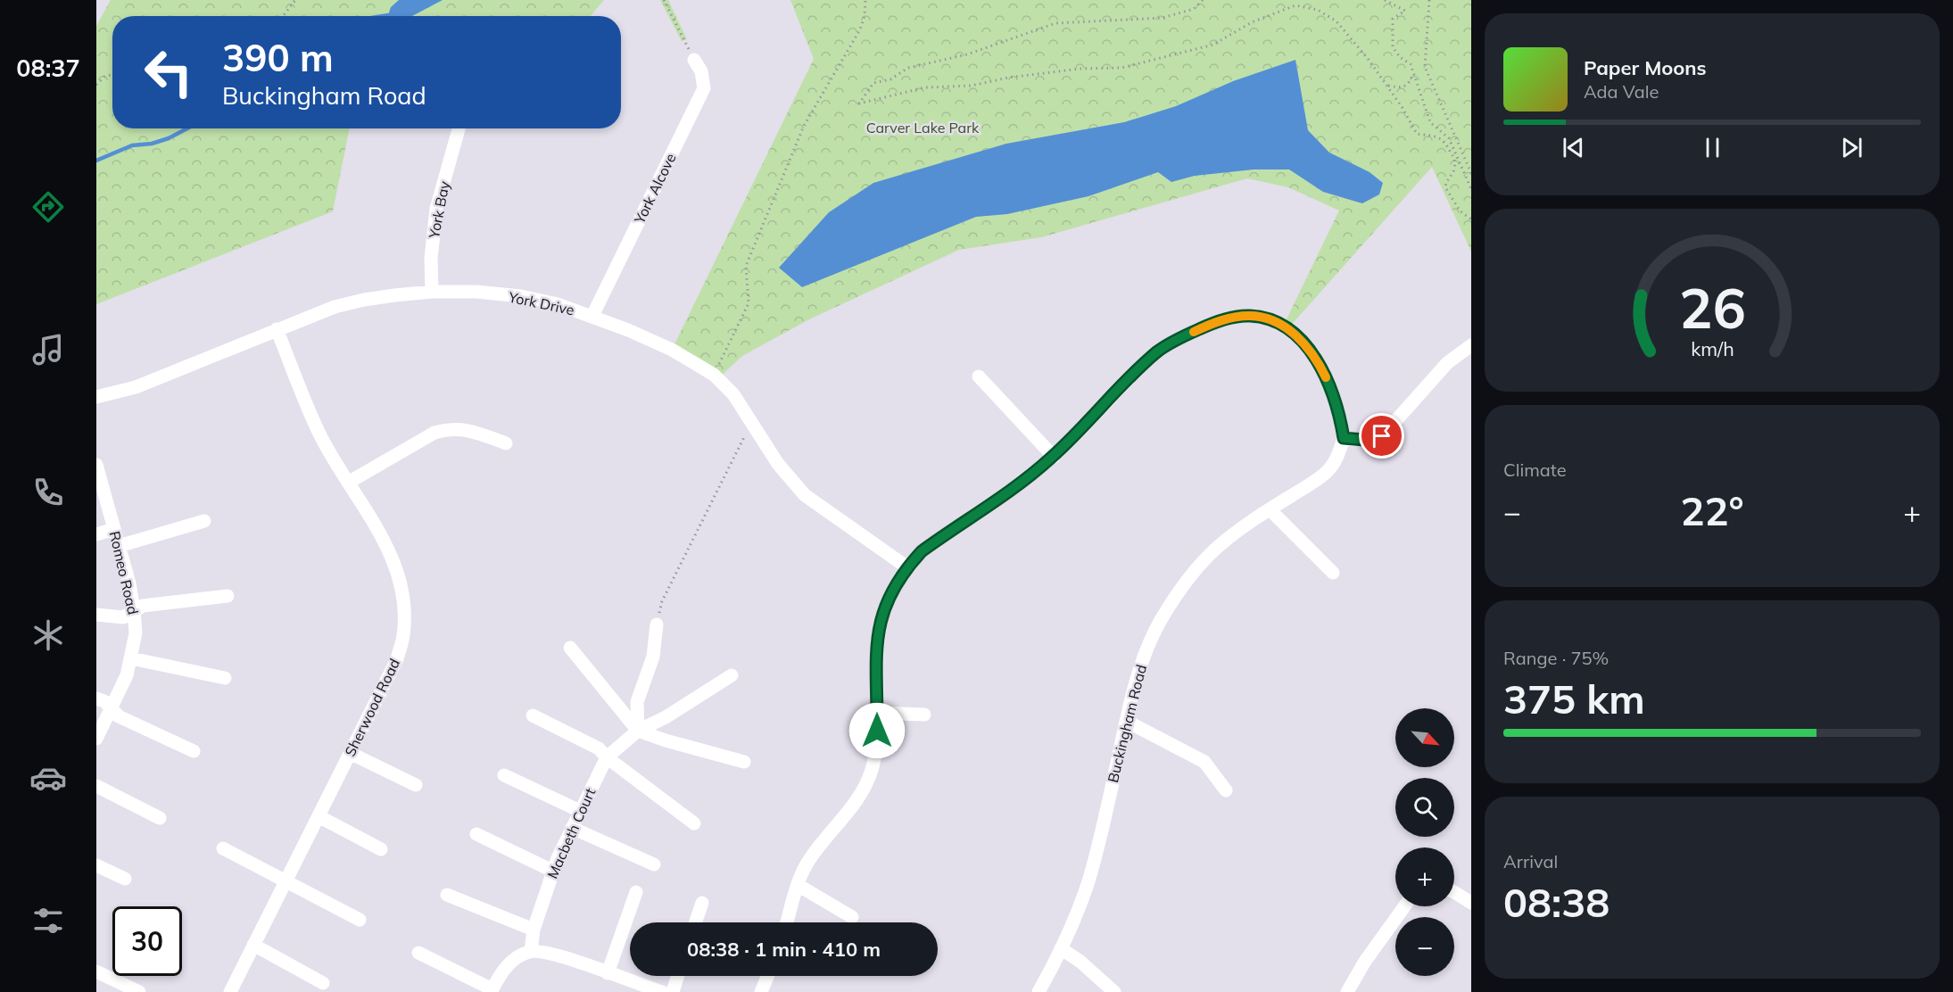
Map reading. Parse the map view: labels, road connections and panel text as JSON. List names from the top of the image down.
{
  "streets": {
    "street": [
      "York Alcove",
      "York Bay",
      "York Drive",
      "Romeo Road",
      "Sherwood Road",
      "Buckingham Road",
      "Macbeth Court"
    ]
  },
  "crossings": [
    ["York Alcove", "York Drive"],
    ["York Bay", "York Drive"],
    ["York Drive", "Sherwood Road"]
  ],
  "parks": ["Carver Lake Park"],
  "north": "bottom right",
  "page": {
    "tabs": "08:37",
    "turn": ["390 m", "Buckingham Road"],
    "song": ["Paper Moons", "Ada Vale"],
    "tile": [
      "Climate",
      ["Range · 75%", "375 km"],
      ["Arrival", "08:38"]
    ],
    "heat": ["−", "22°", "+"],
    "map_buttons": ["+", "−"],
    "limit": "30",
    "trip": "08:38 · 1 min · 410 m",
    "gauge": ["26", "km/h"]
  }
}
